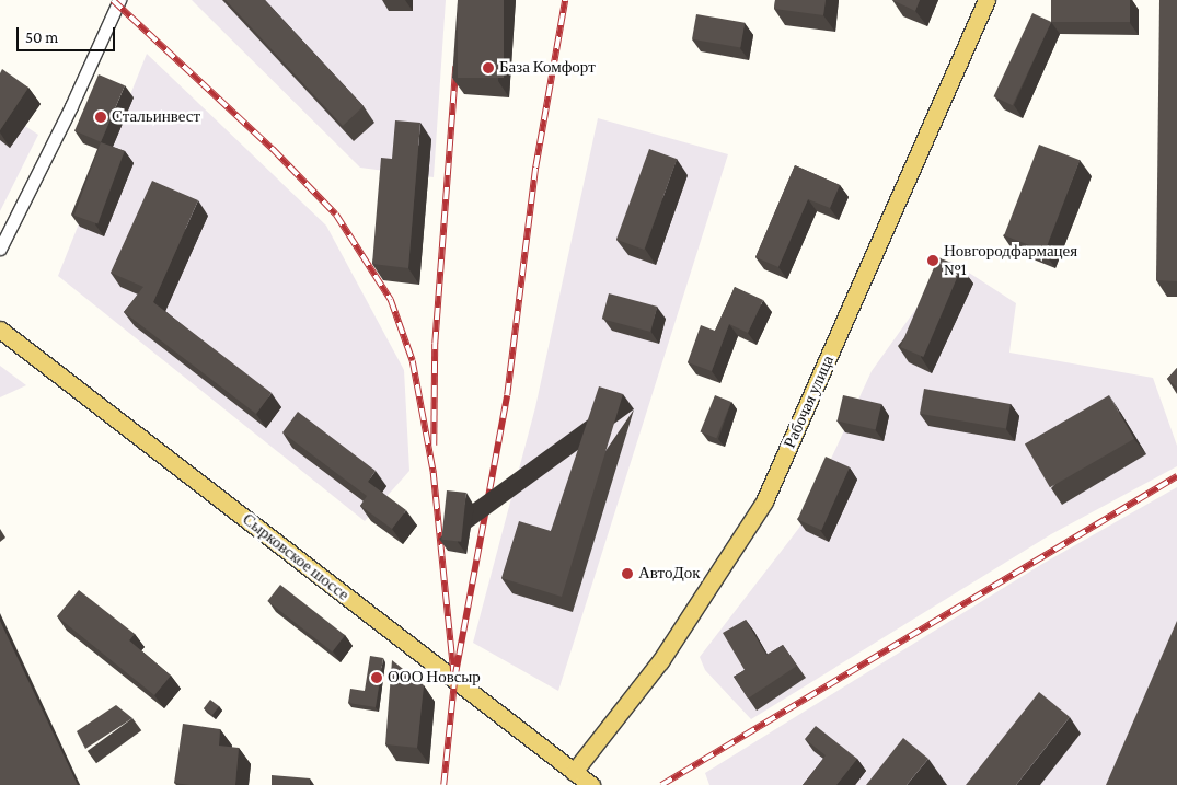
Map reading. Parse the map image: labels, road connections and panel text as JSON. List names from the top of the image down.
{
  "streets": {
    "main road": ["Рабочая улица", "Сырковское шоссе"]
  },
  "crossings": [
    ["Рабочая улица", "Сырковское шоссе"]
  ],
  "places": [
    "База Комфорт",
    "Стальинвест",
    "Новгородфармацея №1",
    "АвтоДок",
    "ООО Новсыр"
  ],
  "scale_bar": "50 m"
}
